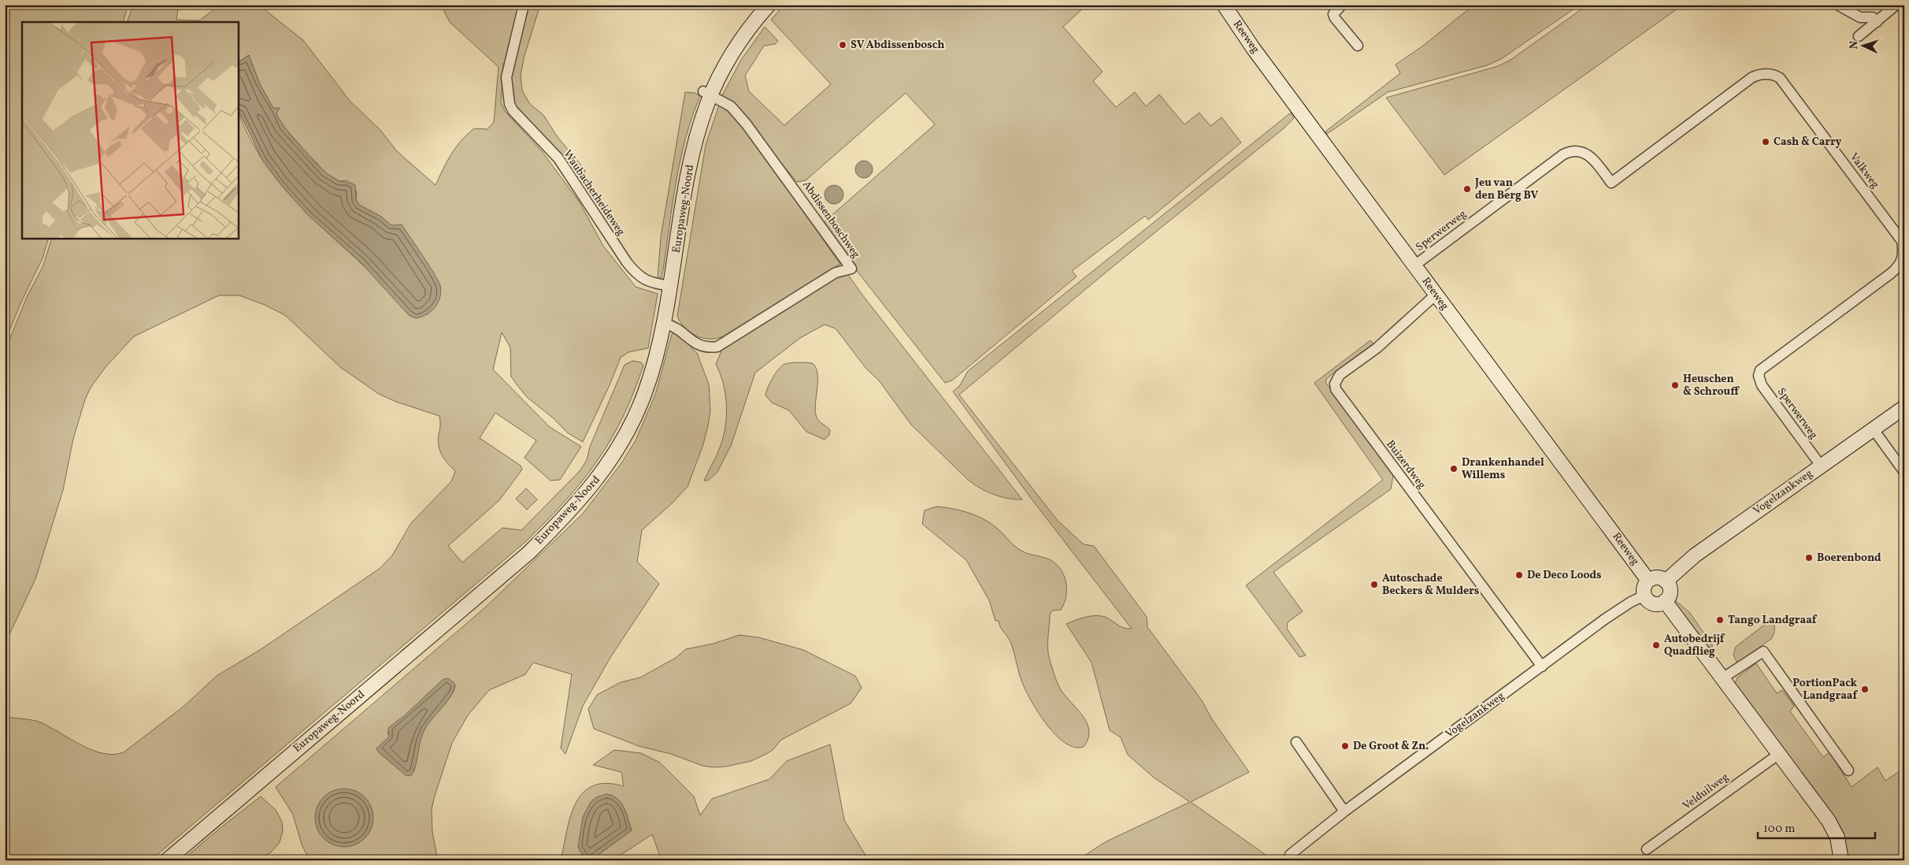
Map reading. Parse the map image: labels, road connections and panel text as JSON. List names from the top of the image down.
{
  "streets": {
    "street": [
      "Reeweg",
      "Valkweg",
      "Waubacherheideweg",
      "Europaweg-Noord",
      "Abdissenboschweg",
      "Sperwerweg",
      "Buizerdweg",
      "Vogelzankweg",
      "Velduilweg"
    ]
  },
  "crossings": [
    ["Reeweg", "Sperwerweg"],
    ["Reeweg", "Buizerdweg"],
    ["Reeweg", "Vogelzankweg"],
    ["Valkweg", "Sperwerweg"],
    ["Waubacherheideweg", "Europaweg-Noord"],
    ["Europaweg-Noord", "Abdissenboschweg"],
    ["Sperwerweg", "Vogelzankweg"],
    ["Buizerdweg", "Vogelzankweg"]
  ],
  "places": [
    "SV Abdissenbosch",
    "Cash & Carry",
    "Jeu van den Berg BV",
    "Heuschen & Schrouff",
    "Drankenhandel Willems",
    "Boerenbond",
    "De Deco Loods",
    "Autoschade Beckers & Mulders",
    "Tango Landgraaf",
    "Autobedrijf Quadflieg",
    "PortionPack Landgraaf",
    "De Groot & Zn."
  ],
  "scale_bar": "100 m",
  "north": "left"
}
